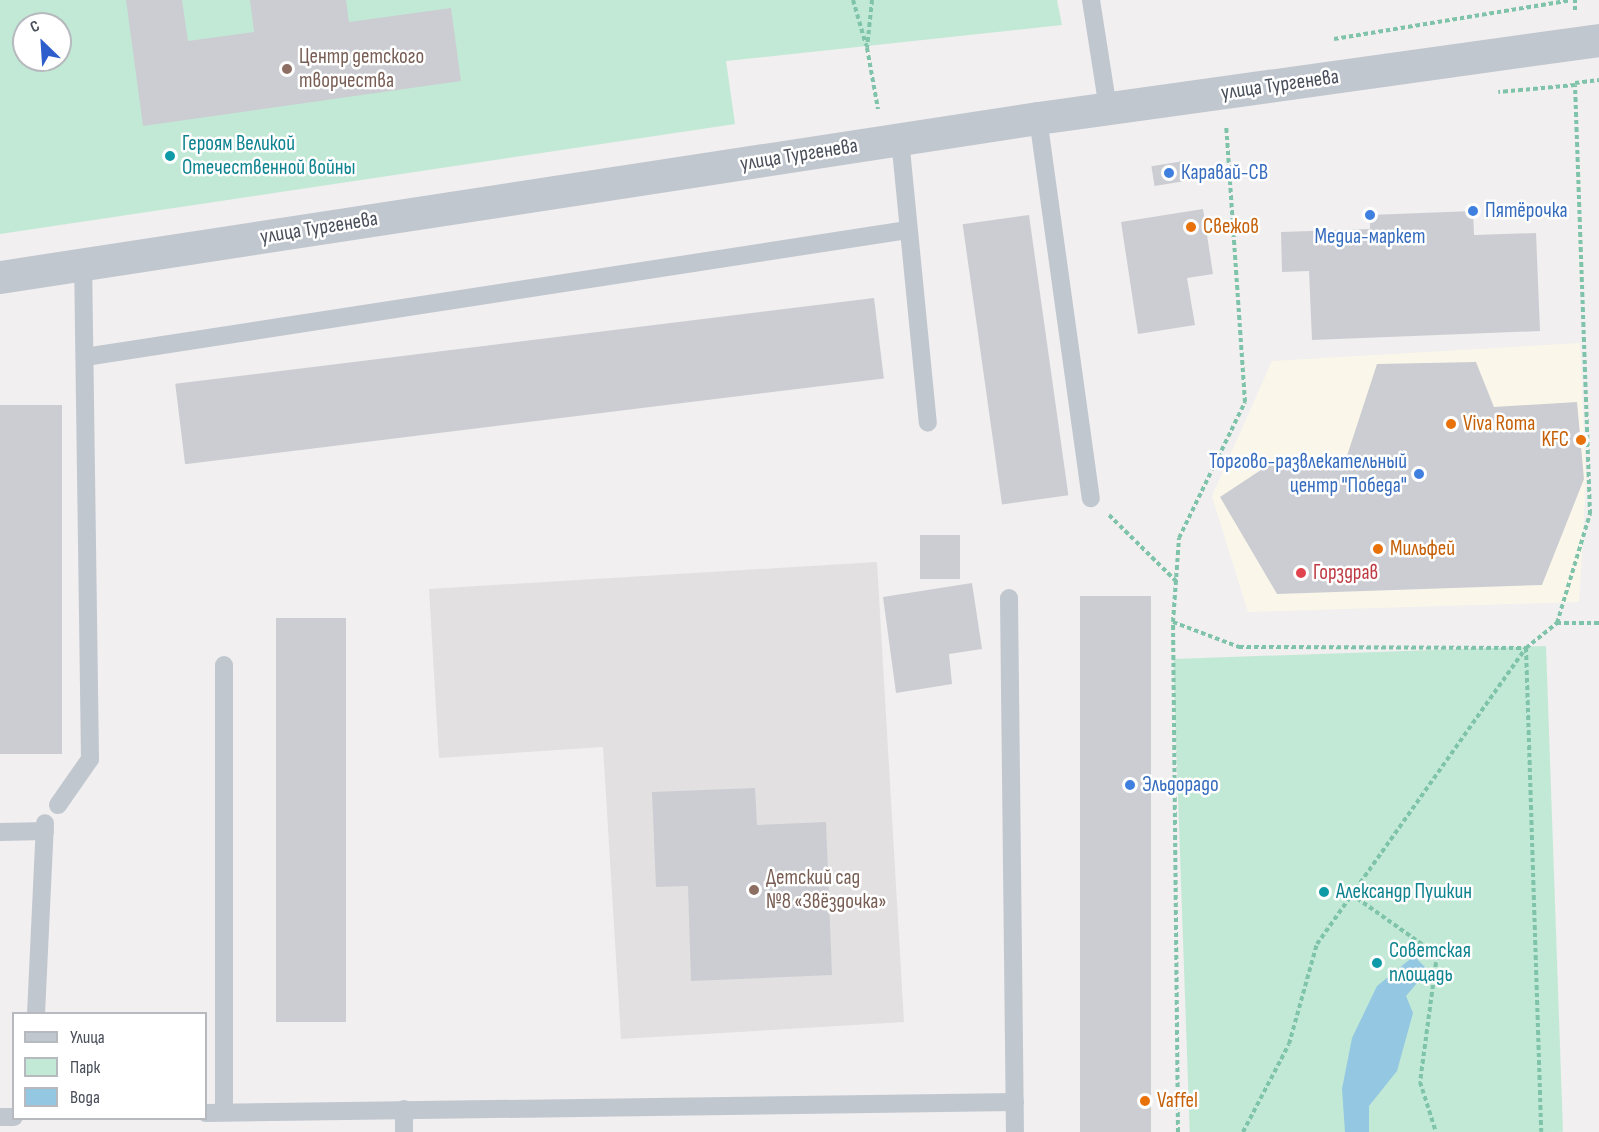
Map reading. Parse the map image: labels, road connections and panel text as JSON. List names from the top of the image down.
{
  "streets": {
    "street": ["улица Тургенева"]
  },
  "places": [
    "Центр детского творчества",
    "Героям Великой Отечественной войны",
    "Каравай-СВ",
    "Пятёрочка",
    "Медиа-маркет",
    "Свежов",
    "Viva Roma",
    "KFC",
    "Торгово-развлекательный центр \"Победа\"",
    "Мильфей",
    "Горздрав",
    "Эльдорадо",
    "Детский сад №8 «Звёздочка»",
    "Александр Пушкин",
    "Советская площадь",
    "Vaffel"
  ],
  "legend": ["Улица", "Парк", "Вода"],
  "north": "top left"
}
